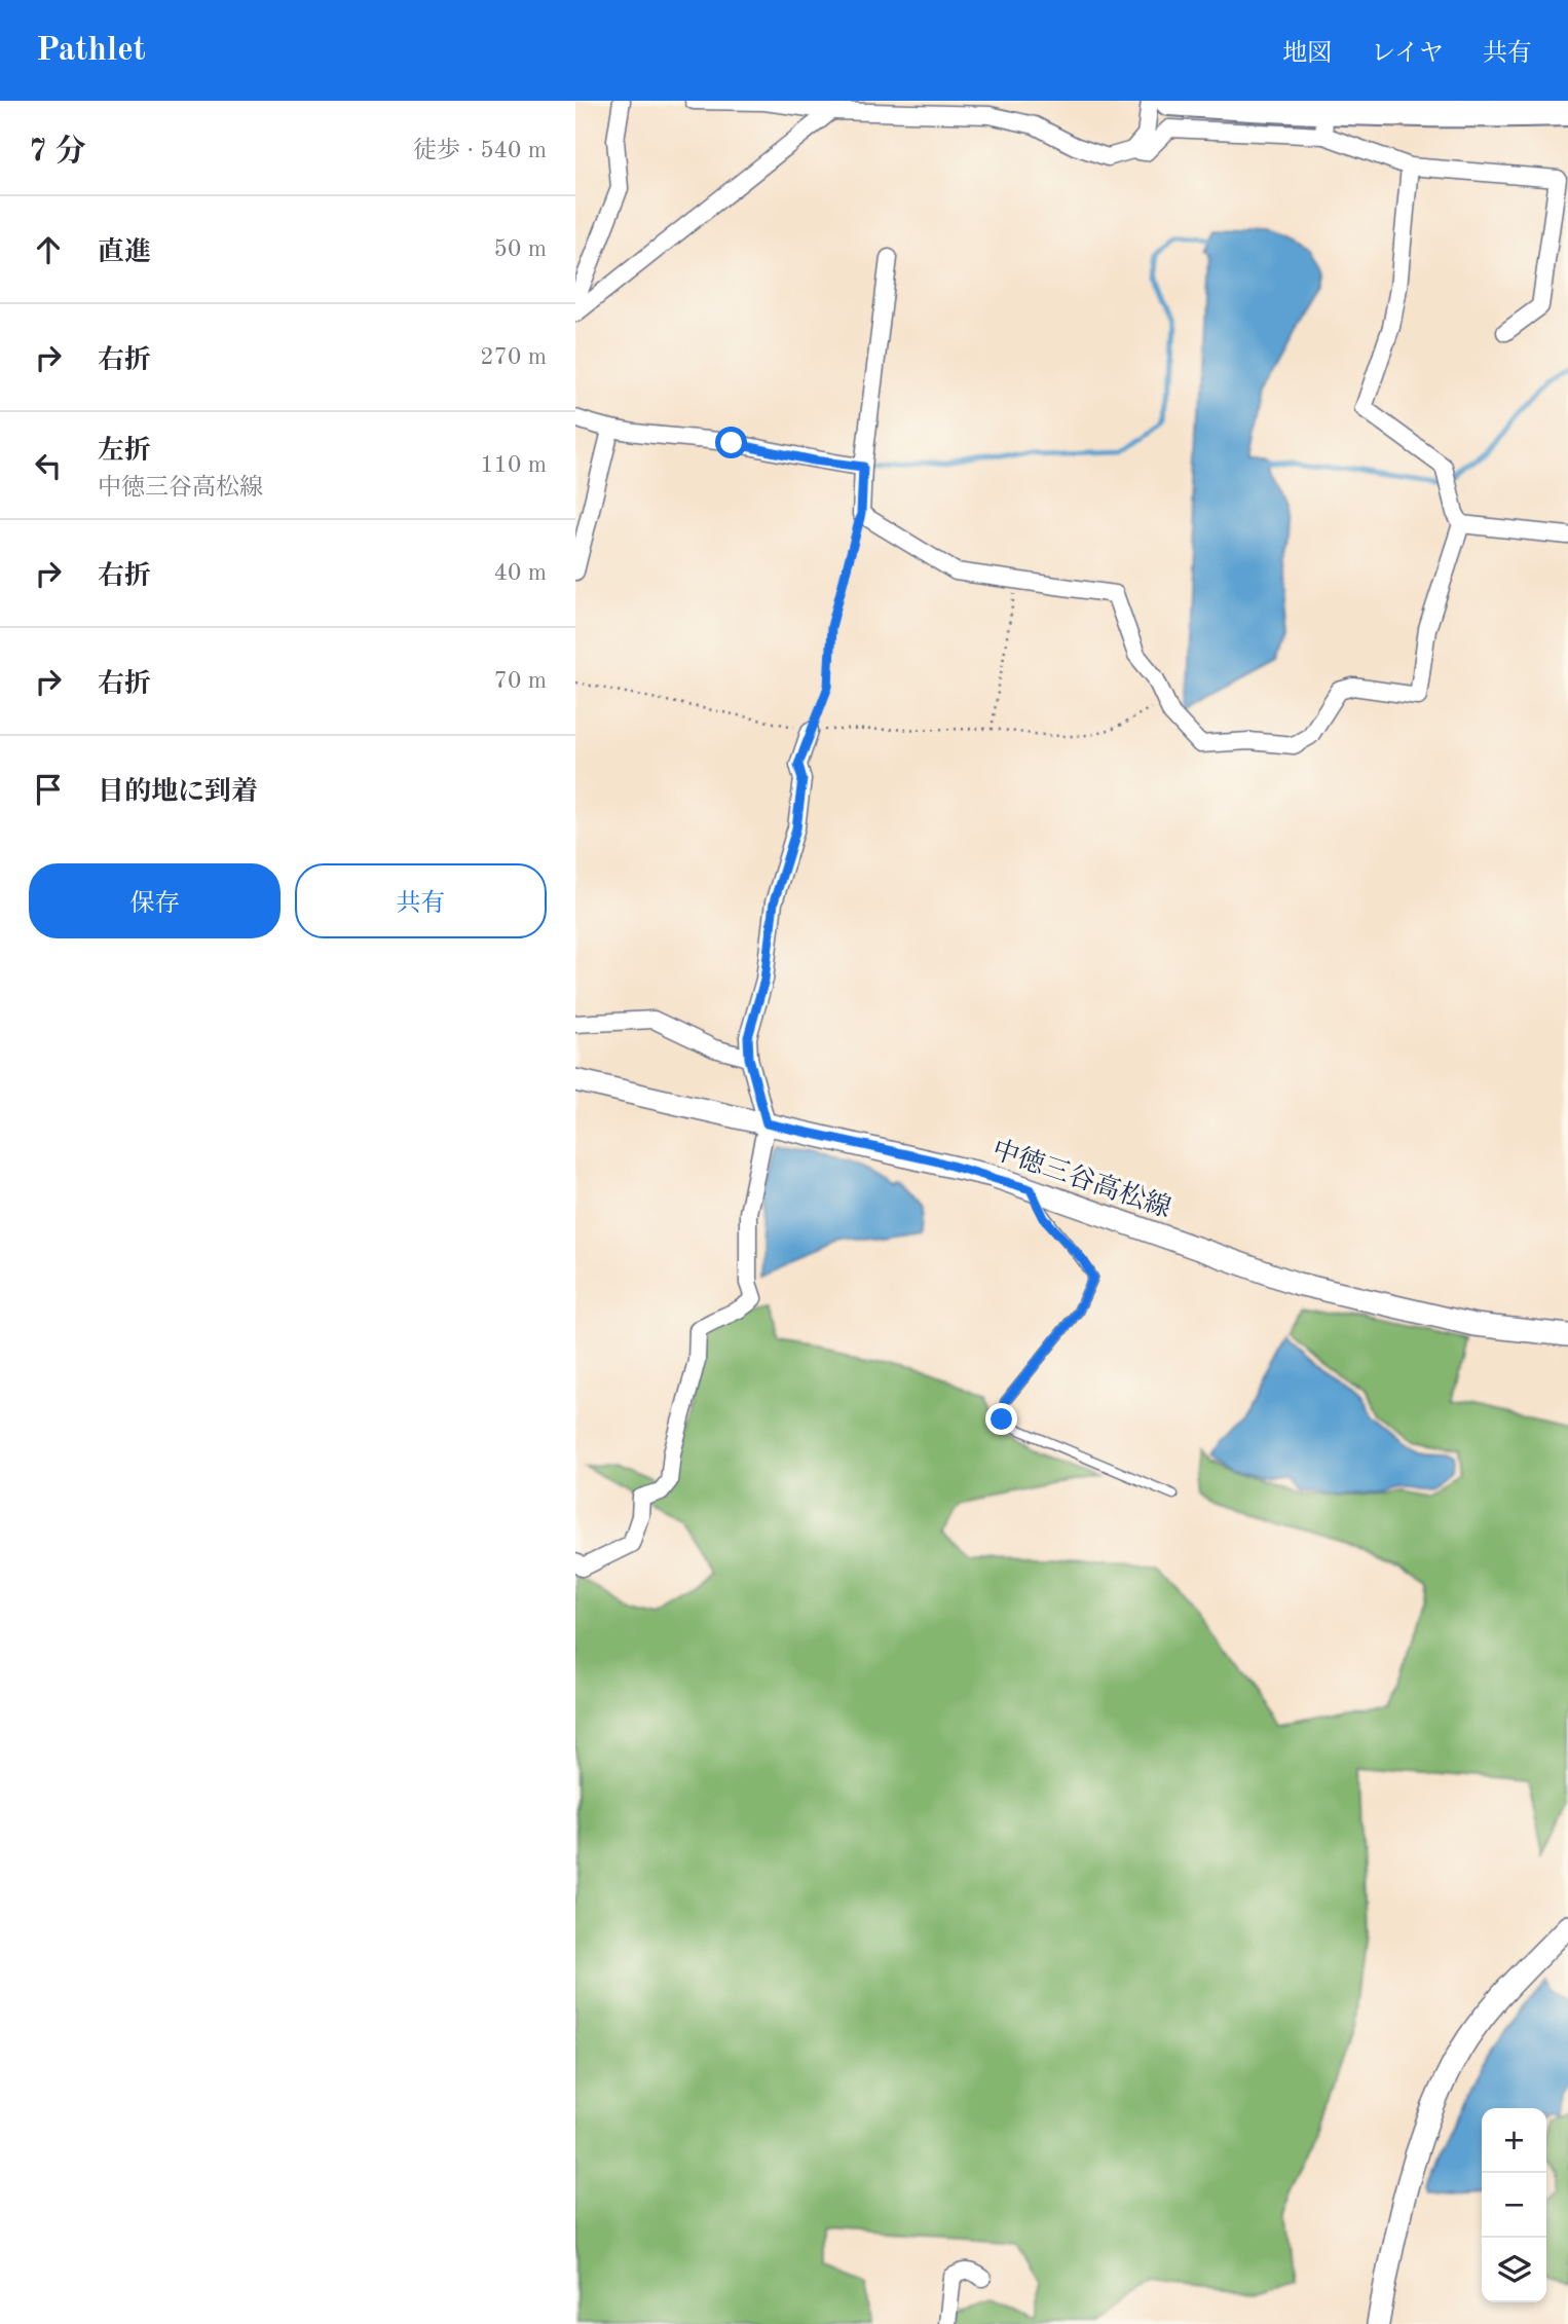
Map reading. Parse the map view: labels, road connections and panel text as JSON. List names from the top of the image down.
{
  "streets": {
    "main road": ["中徳三谷高松線"]
  },
  "page": {
    "header": "Pathlet",
    "nav": ["地図", "レイヤ", "共有"],
    "heading": ["7 分", "徒歩 · 540 m"],
    "list": [
      ["直進", "50 m"],
      ["右折", "270 m"],
      ["左折", "中徳三谷高松線", "110 m"],
      ["右折", "40 m"],
      ["右折", "70 m"],
      "目的地に到着"
    ],
    "buttons": ["保存", "共有"],
    "map_buttons": ["+", "−"]
  }
}
